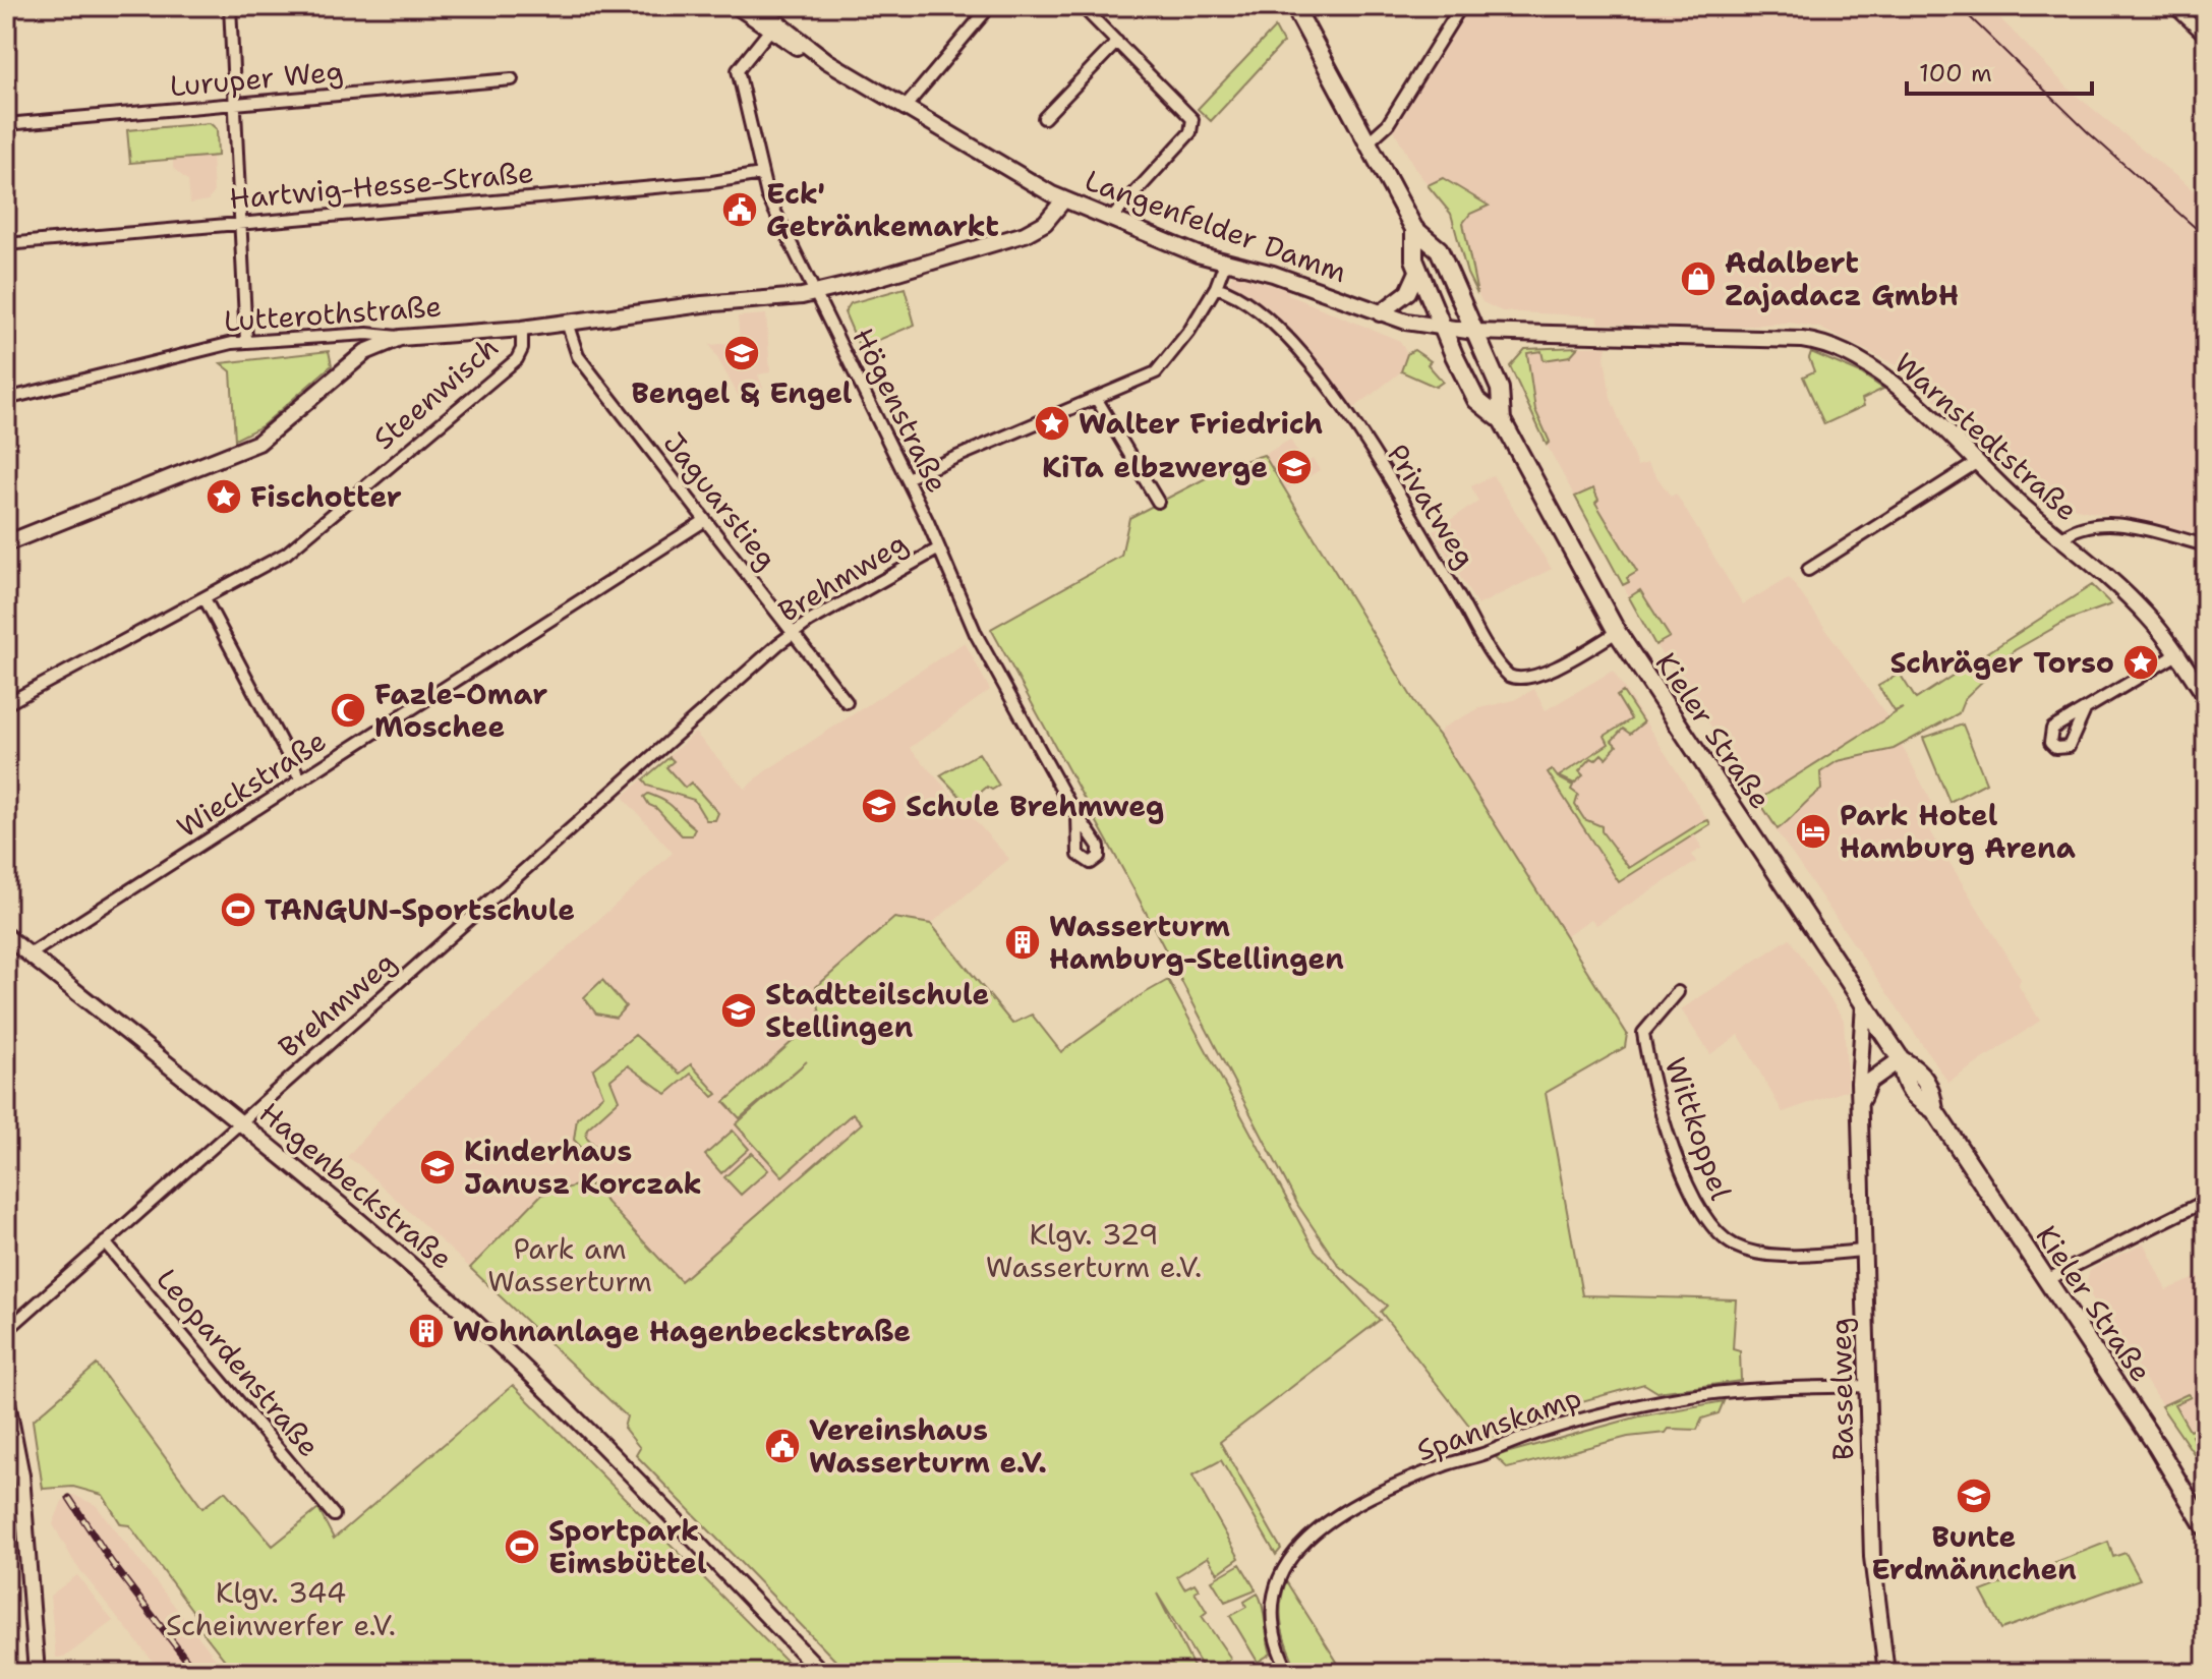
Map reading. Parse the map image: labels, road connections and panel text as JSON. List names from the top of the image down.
{
  "streets": {
    "main road": ["Kieler Straße"],
    "street": [
      "Luruper Weg",
      "Hartwig-Hesse-Straße",
      "Langenfelder Damm",
      "Lutterothstraße",
      "Steenwisch",
      "Högenstraße",
      "Warnstedtstraße",
      "Jaguarstieg",
      "Privatweg",
      "Brehmweg",
      "Wieckstraße",
      "Wittkoppel",
      "Hagenbeckstraße",
      "Leopardenstraße",
      "Basselweg",
      "Spannskamp"
    ]
  },
  "crossings": [
    ["Hartwig-Hesse-Straße", "Högenstraße"],
    ["Langenfelder Damm", "Steenwisch"],
    ["Langenfelder Damm", "Högenstraße"],
    ["Langenfelder Damm", "Warnstedtstraße"],
    ["Langenfelder Damm", "Kieler Straße"],
    ["Lutterothstraße", "Steenwisch"],
    ["Steenwisch", "Högenstraße"],
    ["Steenwisch", "Jaguarstieg"],
    ["Högenstraße", "Brehmweg"],
    ["Warnstedtstraße", "Kieler Straße"],
    ["Jaguarstieg", "Brehmweg"],
    ["Jaguarstieg", "Wieckstraße"],
    ["Privatweg", "Kieler Straße"],
    ["Brehmweg", "Hagenbeckstraße"],
    ["Brehmweg", "Leopardenstraße"],
    ["Kieler Straße", "Basselweg"],
    ["Wieckstraße", "Hagenbeckstraße"],
    ["Wittkoppel", "Basselweg"],
    ["Basselweg", "Spannskamp"]
  ],
  "parks": ["Klgv. 329 Wasserturm e.V.", "Park am Wasserturm", "Klgv. 344 Scheinwerfer e.V."],
  "places": {
    "public building": ["Eck' Getränkemarkt", "Vereinshaus Wasserturm e.V."],
    "shop": ["Adalbert Zajadacz GmbH"],
    "school or university": [
      "Bengel & Engel",
      "KiTa elbzwerge",
      "Schule Brehmweg",
      "Stadtteilschule Stellingen",
      "Kinderhaus Janusz Korczak",
      "Bunte Erdmännchen"
    ],
    "place": ["Walter Friedrich", "Fischotter", "Schräger Torso"],
    "mosque": ["Fazle-Omar Moschee"],
    "hotel": ["Park Hotel Hamburg Arena"],
    "sports": ["TANGUN-Sportschule", "Sportpark Eimsbüttel"],
    "building": ["Wasserturm Hamburg-Stellingen", "Wohnanlage Hagenbeckstraße"]
  },
  "scale_bar": "100 m"
}
